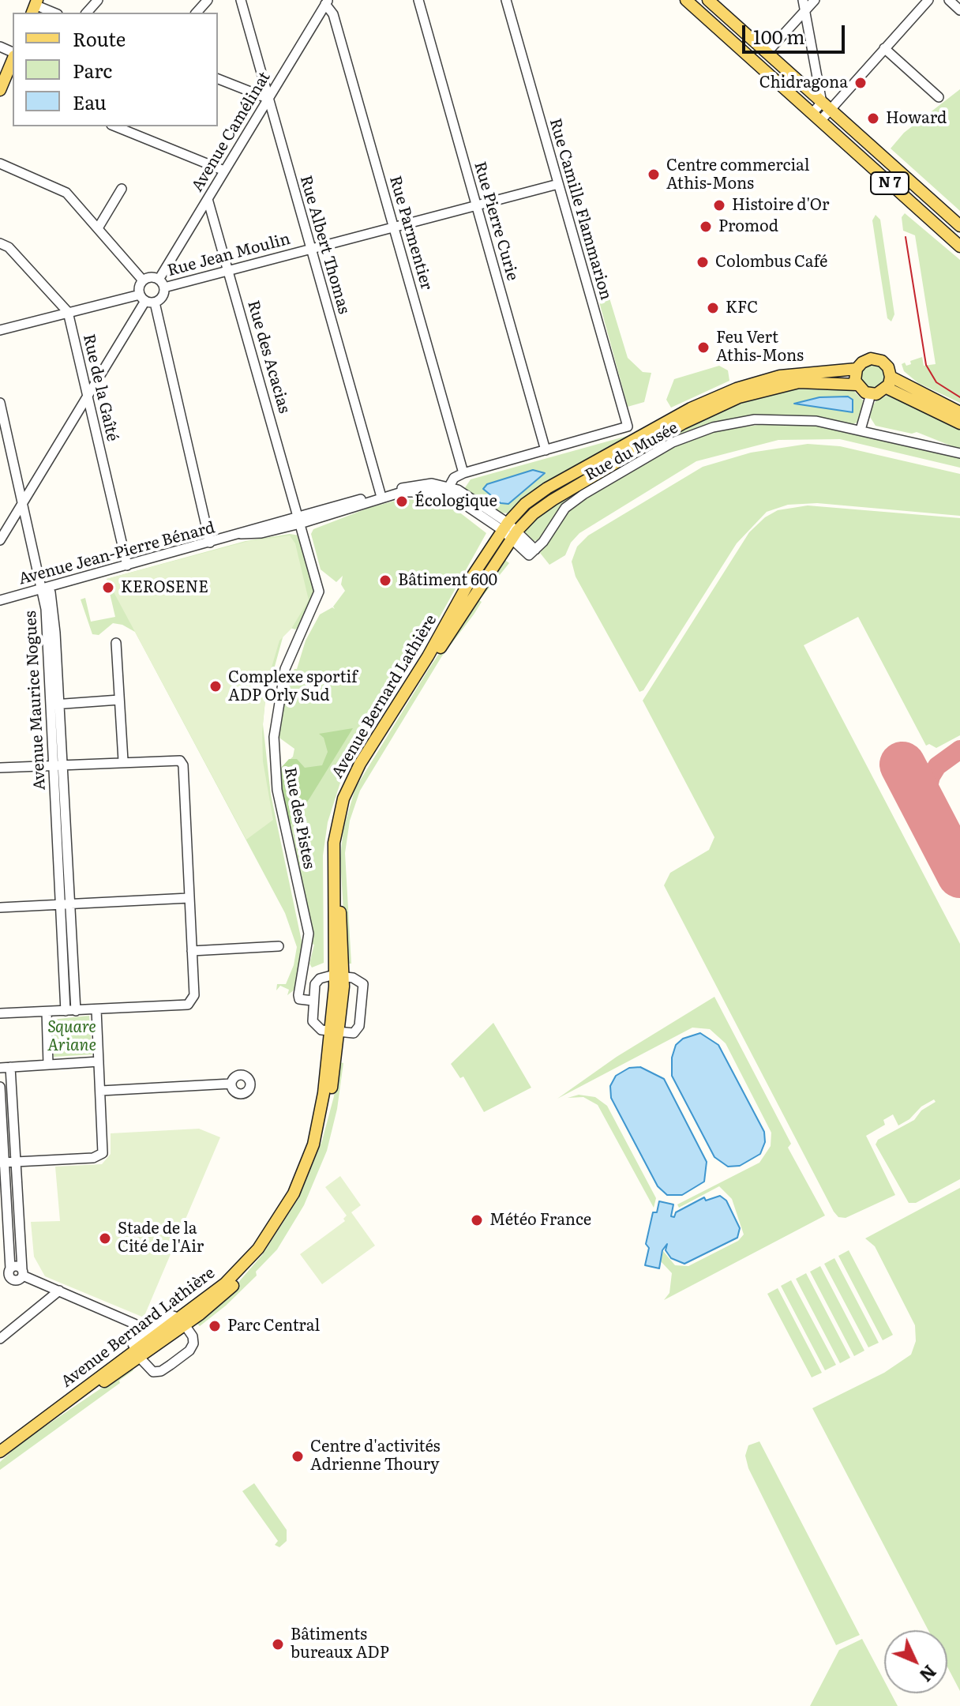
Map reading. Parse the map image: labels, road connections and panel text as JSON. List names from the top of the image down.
{
  "streets": {
    "main road": ["N 7", "Avenue Bernard Lathière"],
    "street": [
      "Avenue Camélinat",
      "Rue Camille Flammarion",
      "Rue Pierre Curie",
      "Rue Parmentier",
      "Rue Albert Thomas",
      "Rue Jean Moulin",
      "Rue des Acacias",
      "Rue de la Gaîté",
      "Rue du Musée",
      "Avenue Jean-Pierre Bénard",
      "Avenue Maurice Nogues",
      "Rue des Pistes"
    ]
  },
  "crossings": [
    ["Avenue Camélinat", "Rue Parmentier"],
    ["Avenue Camélinat", "Rue Albert Thomas"],
    ["Avenue Camélinat", "Rue Jean Moulin"],
    ["Avenue Camélinat", "Rue des Acacias"],
    ["Rue Camille Flammarion", "Rue Pierre Curie"],
    ["Rue Camille Flammarion", "Rue Jean Moulin"],
    ["Rue Pierre Curie", "Rue Jean Moulin"],
    ["Rue Parmentier", "Rue Jean Moulin"],
    ["Rue Albert Thomas", "Rue Jean Moulin"],
    ["Rue Albert Thomas", "Avenue Jean-Pierre Bénard"],
    ["Rue Jean Moulin", "Rue des Acacias"],
    ["Rue des Acacias", "Avenue Jean-Pierre Bénard"],
    ["Rue des Acacias", "Rue des Pistes"],
    ["Rue de la Gaîté", "Avenue Jean-Pierre Bénard"],
    ["Rue du Musée", "Avenue Jean-Pierre Bénard"],
    ["Avenue Jean-Pierre Bénard", "Avenue Bernard Lathière"],
    ["Avenue Jean-Pierre Bénard", "Avenue Maurice Nogues"],
    ["Avenue Jean-Pierre Bénard", "Rue des Pistes"]
  ],
  "parks": ["Square Ariane"],
  "places": [
    "Chidragona",
    "Howard",
    "Centre commercial Athis-Mons",
    "Histoire d'Or",
    "Promod",
    "Colombus Café",
    "KFC",
    "Feu Vert Athis-Mons",
    "Écologique",
    "Bâtiment 600",
    "KEROSENE",
    "Complexe sportif ADP Orly Sud",
    "Météo France",
    "Stade de la Cité de l'Air",
    "Parc Central",
    "Centre d'activités Adrienne Thoury",
    "Bâtiments bureaux ADP"
  ],
  "legend": ["Route", "Parc", "Eau"],
  "scale_bar": "100 m",
  "north": "bottom right"
}
